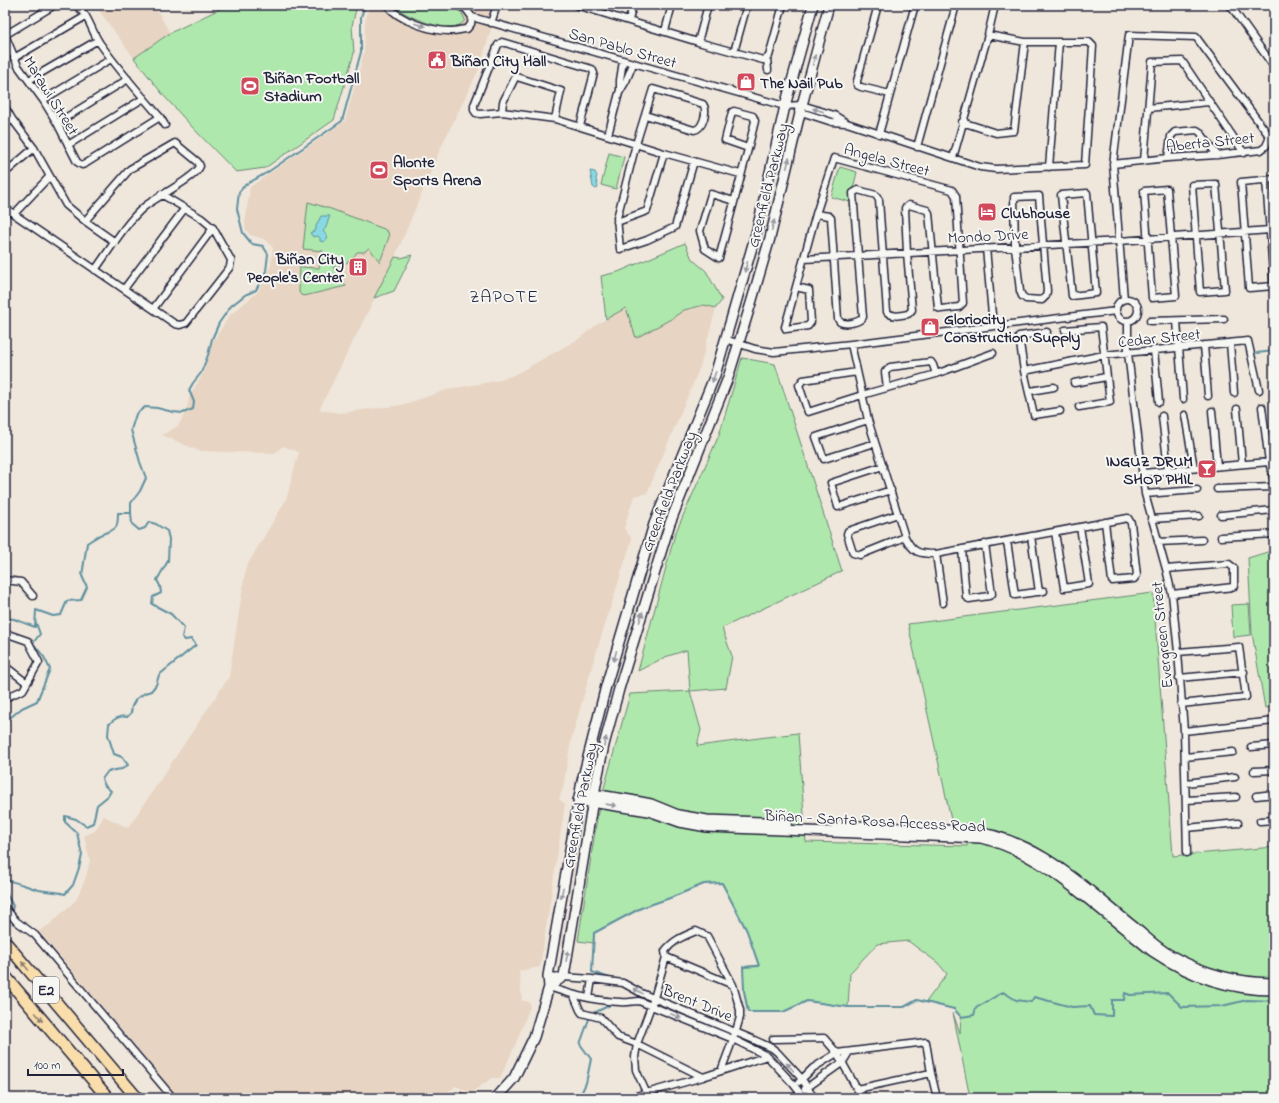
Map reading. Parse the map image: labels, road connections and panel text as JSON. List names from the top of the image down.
{
  "streets": {
    "highway": ["E2"],
    "main road": ["Greenfield Parkway", "Biñan - Santa Rosa Access Road"],
    "street": [
      "San Pablo Street",
      "Marawi Street",
      "Aberta Street",
      "Angela Street",
      "Mondo Drive",
      "Cedar Street",
      "Evergreen Street",
      "Brent Drive"
    ]
  },
  "crossings": [
    ["San Pablo Street", "Greenfield Parkway"],
    ["Aberta Street", "Mondo Drive"],
    ["Aberta Street", "Evergreen Street"],
    ["Angela Street", "Mondo Drive"],
    ["Greenfield Parkway", "Biñan - Santa Rosa Access Road"],
    ["Greenfield Parkway", "Brent Drive"],
    ["Cedar Street", "Evergreen Street"]
  ],
  "districts": ["ZAPOTE"],
  "places": {
    "public building": ["Biñan City Hall"],
    "shop": ["The Nail Pub", "Gloriocity Construction Supply"],
    "sports": ["Biñan Football Stadium", "Alonte Sports Arena"],
    "hotel": ["Clubhouse"],
    "building": ["Biñan City People's Center"],
    "bar": ["INGUZ DRUM SHOP PHIL"]
  },
  "scale_bar": "100 m"
}
